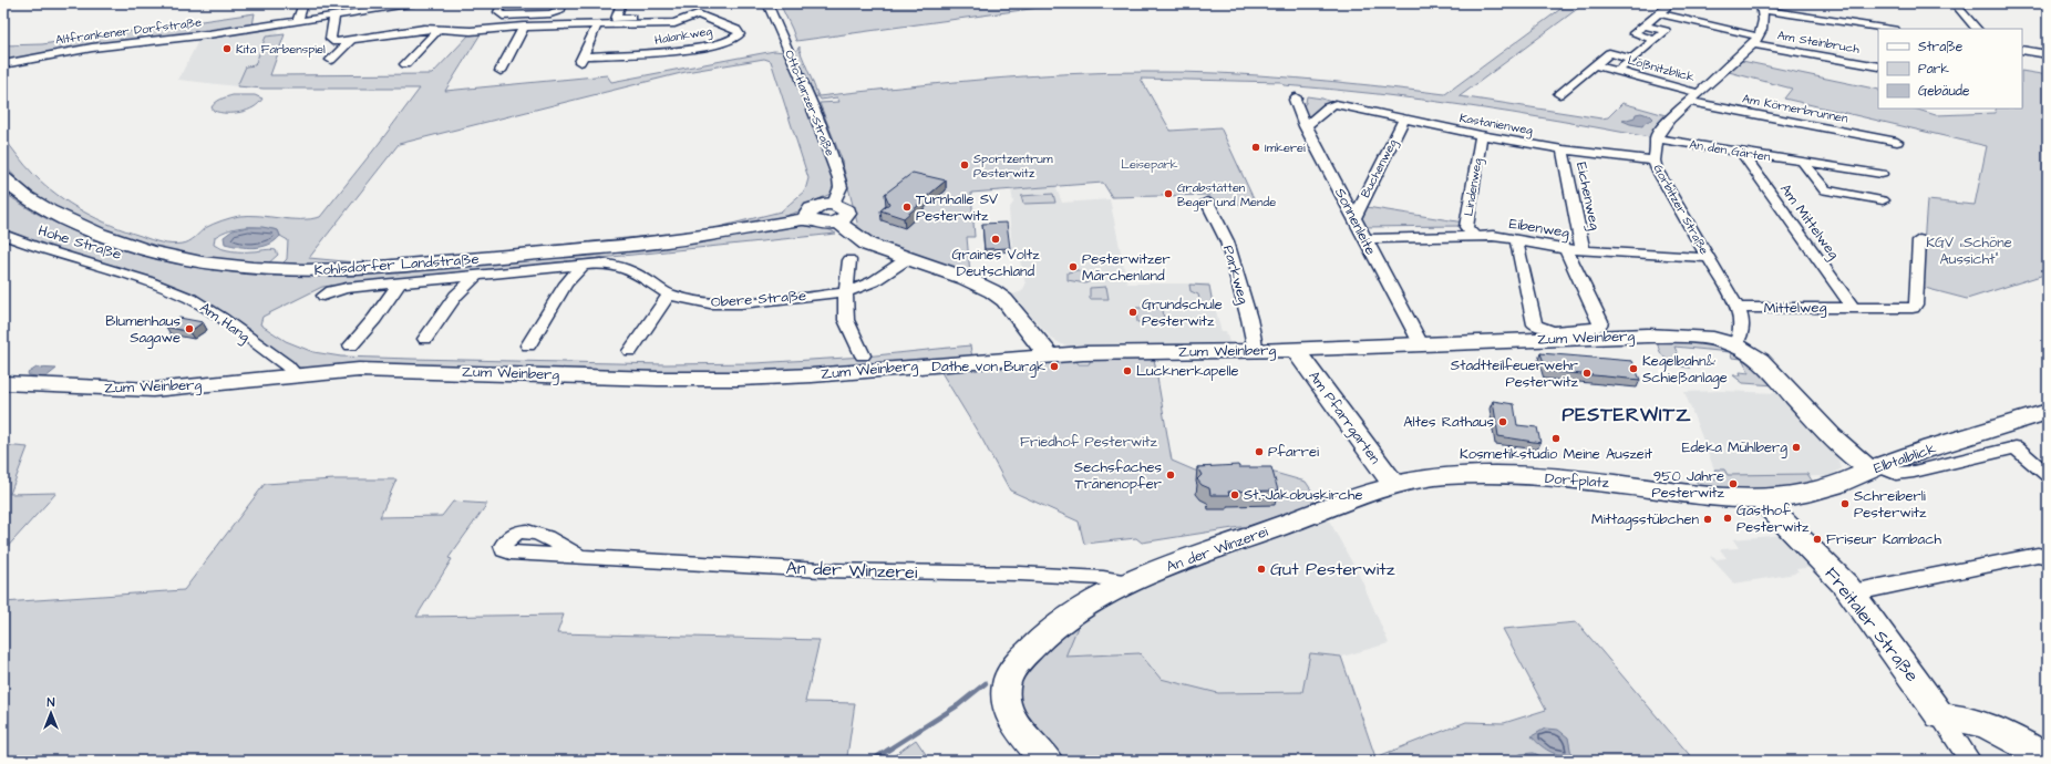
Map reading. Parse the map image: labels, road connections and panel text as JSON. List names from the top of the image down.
{
  "streets": {
    "street": [
      "Altfrankener Dorfstraße",
      "Halankweg",
      "Am Steinbruch",
      "Lößnitzblick",
      "Otto-Harzer-Straße",
      "Am Körnerbrunnen",
      "Kastanienweg",
      "An den Gärten",
      "Buchenweg",
      "Lindenweg",
      "Eichenweg",
      "Gorbitzer Straße",
      "Sonnenleite",
      "Am Mittelweg",
      "Eibenweg",
      "Hohe Straße",
      "Kohlsdorfer Landstraße",
      "Parkweg",
      "Obere Straße",
      "Mittelweg",
      "Am Hang",
      "Zum Weinberg",
      "Am Pfarrgarten",
      "Elbtalblick",
      "Dorfplatz",
      "An der Winzerei",
      "Freitaler Straße"
    ]
  },
  "crossings": [
    ["Otto-Harzer-Straße", "Kohlsdorfer Landstraße"],
    ["Kastanienweg", "Buchenweg"],
    ["Kastanienweg", "Lindenweg"],
    ["Kastanienweg", "Eichenweg"],
    ["Kastanienweg", "Gorbitzer Straße"],
    ["Kastanienweg", "Sonnenleite"],
    ["An den Gärten", "Gorbitzer Straße"],
    ["An den Gärten", "Am Mittelweg"],
    ["Buchenweg", "Sonnenleite"],
    ["Lindenweg", "Eibenweg"],
    ["Eichenweg", "Eibenweg"],
    ["Gorbitzer Straße", "Eibenweg"],
    ["Gorbitzer Straße", "Mittelweg"],
    ["Gorbitzer Straße", "Zum Weinberg"],
    ["Sonnenleite", "Eibenweg"],
    ["Sonnenleite", "Zum Weinberg"],
    ["Am Mittelweg", "Mittelweg"],
    ["Hohe Straße", "Am Hang"],
    ["Parkweg", "Zum Weinberg"],
    ["Am Hang", "Zum Weinberg"],
    ["Zum Weinberg", "Am Pfarrgarten"],
    ["Am Pfarrgarten", "Dorfplatz"],
    ["Elbtalblick", "Dorfplatz"],
    ["Elbtalblick", "Freitaler Straße"],
    ["Dorfplatz", "An der Winzerei"],
    ["Dorfplatz", "Freitaler Straße"]
  ],
  "districts": ["PESTERWITZ"],
  "parks": ["Leisepark", "KGV „Schöne Aussicht“", "Friedhof Pesterwitz"],
  "places": [
    "Kita Farbenspiel",
    "Imkerei",
    "Sportzentrum Pesterwitz",
    "Grabstätten Beger und Mende",
    "Turnhalle SV Pesterwitz",
    "Graines Voltz Deutschland",
    "Pesterwitzer Märchenland",
    "Grundschule Pesterwitz",
    "Blumenhaus Sagawe",
    "Dathe von Burgk",
    "Kegelbahn& Schießanlage",
    "Lucknerkapelle",
    "Stadtteilfeuerwehr Pesterwitz",
    "Altes Rathaus",
    "Kosmetikstudio Meine Auszeit",
    "Edeka Mühlberg",
    "Pfarrei",
    "Sechsfaches Tränenopfer",
    "950 Jahre Pesterwitz",
    "St.-Jakobuskirche",
    "Schreiberli Pesterwitz",
    "Gasthof Pesterwitz",
    "Mittagsstübchen",
    "Friseur Kambach",
    "Gut Pesterwitz"
  ],
  "legend": ["Straße", "Park", "Gebäude"],
  "north": "top"
}
